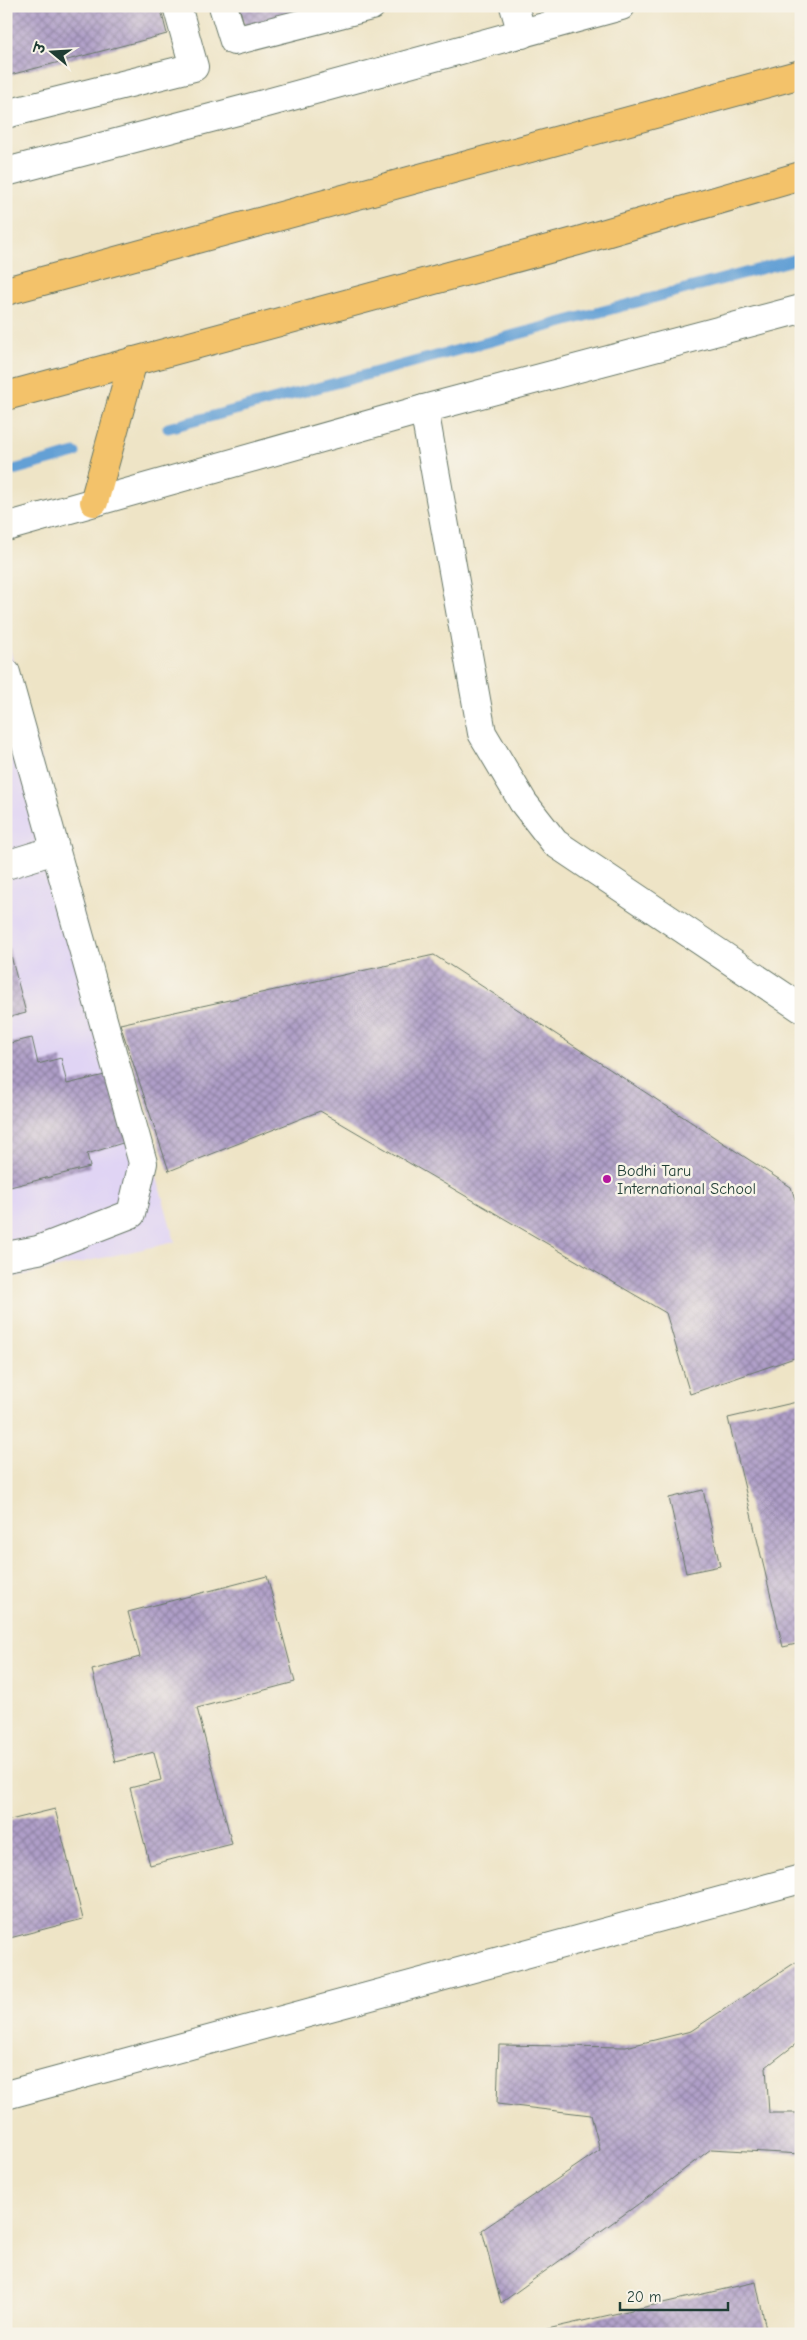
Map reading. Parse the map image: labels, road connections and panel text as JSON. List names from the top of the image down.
{
  "places": ["Bodhi Taru International School"],
  "scale_bar": "20 m",
  "north": "left"
}
